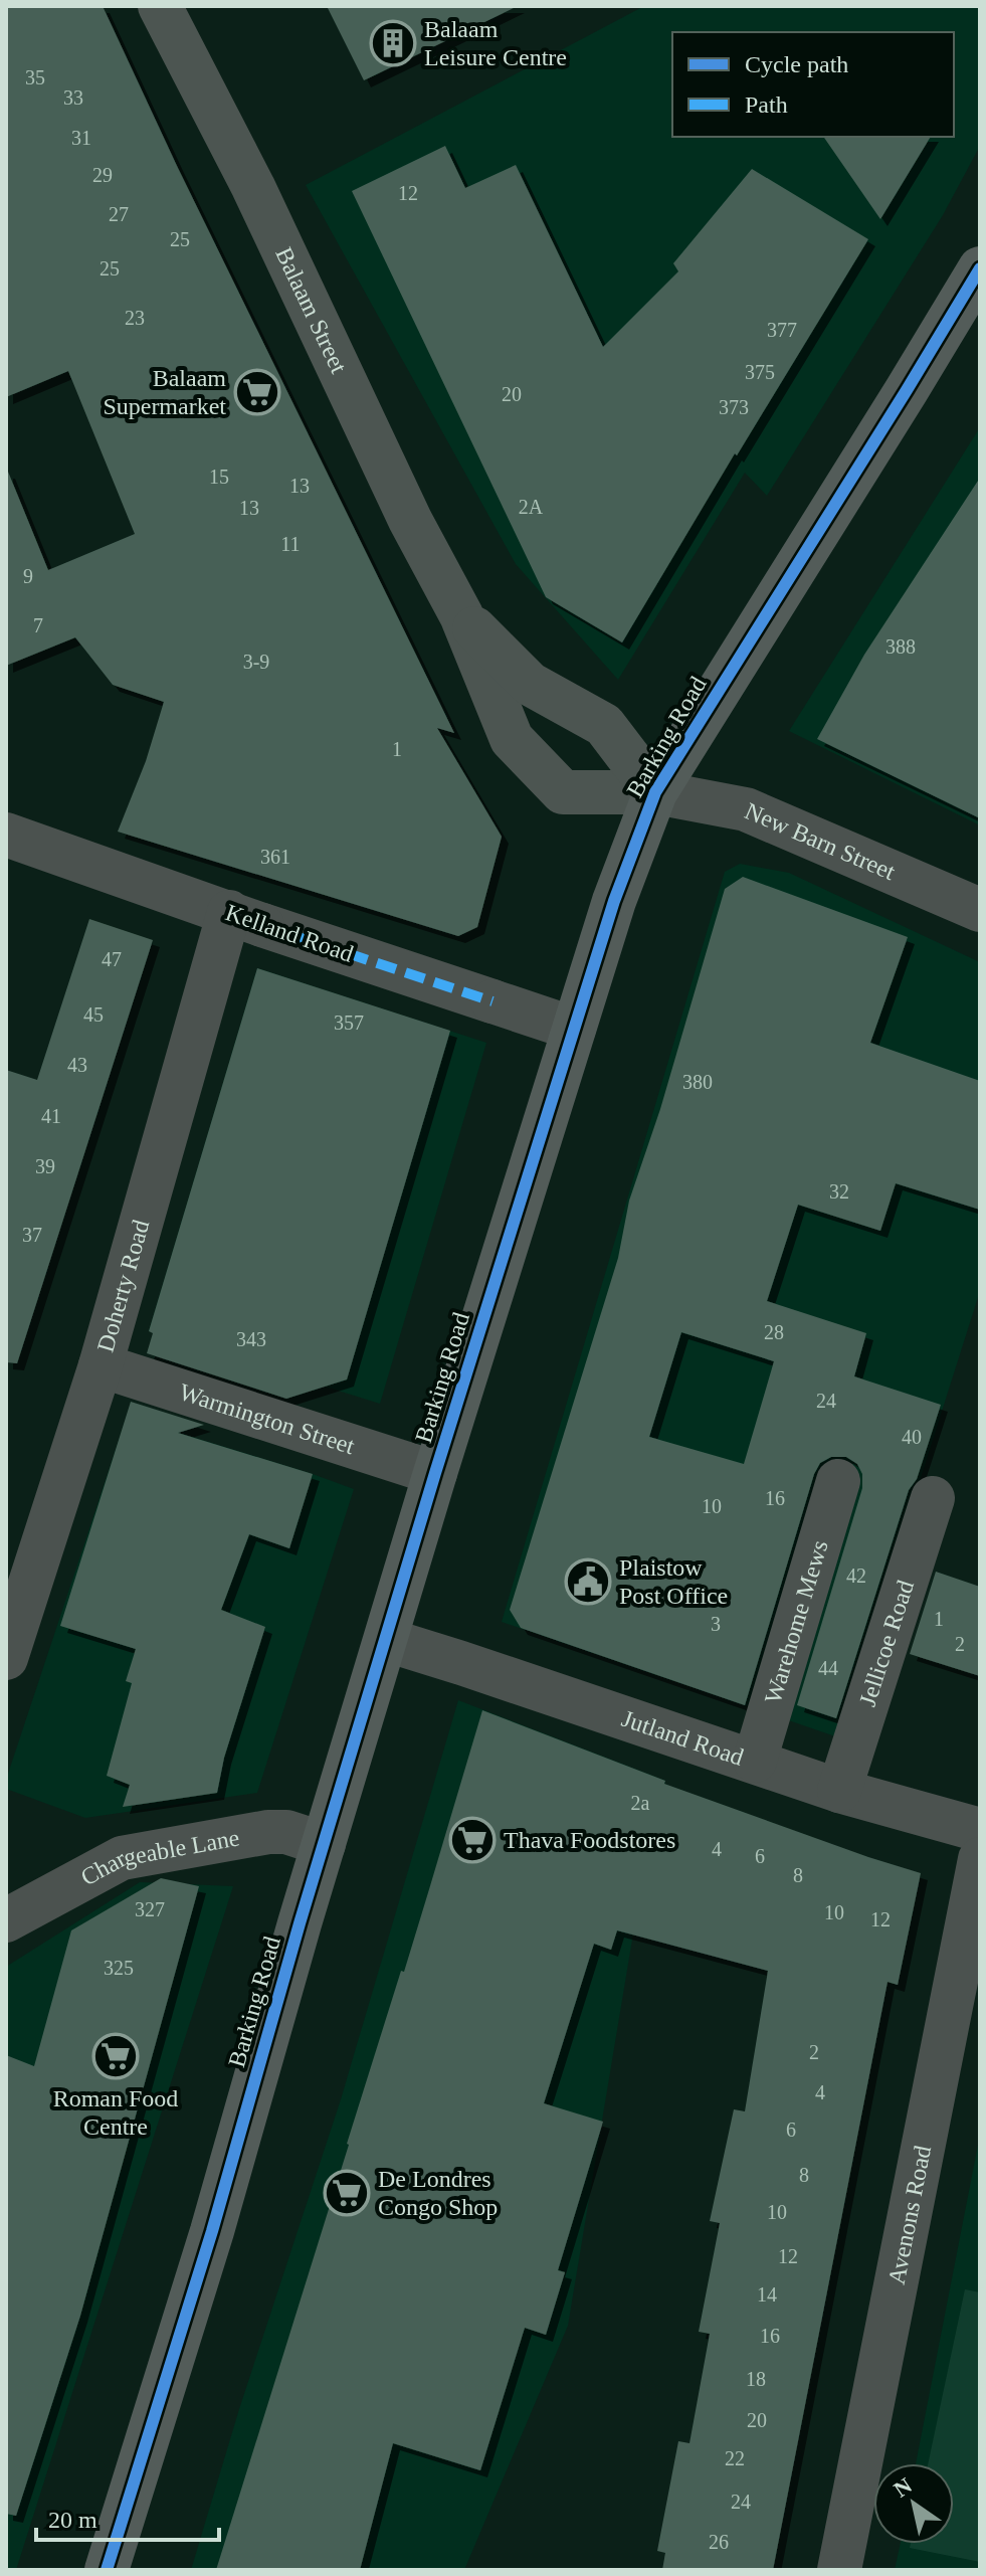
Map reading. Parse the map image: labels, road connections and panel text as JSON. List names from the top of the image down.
{
  "streets": {
    "main road": ["Balaam Street", "Barking Road"],
    "street": [
      "New Barn Street",
      "Kelland Road",
      "Doherty Road",
      "Warmington Street",
      "Warehome Mews",
      "Jellicoe Road",
      "Jutland Road",
      "Chargeable Lane",
      "Avenons Road"
    ]
  },
  "crossings": [
    ["Balaam Street", "Barking Road"],
    ["Balaam Street", "New Barn Street"],
    ["Barking Road", "New Barn Street"],
    ["Barking Road", "Kelland Road"],
    ["Barking Road", "Warmington Street"],
    ["Barking Road", "Jutland Road"],
    ["Barking Road", "Chargeable Lane"],
    ["Kelland Road", "Doherty Road"],
    ["Doherty Road", "Warmington Street"],
    ["Warehome Mews", "Jutland Road"],
    ["Jellicoe Road", "Jutland Road"]
  ],
  "places": {
    "building": ["Balaam Leisure Centre"],
    "supermarket": [
      "Balaam Supermarket",
      "Thava Foodstores",
      "Roman Food Centre",
      "De Londres Congo Shop"
    ],
    "public building": ["Plaistow Post Office"]
  },
  "house_numbers": [
    "35",
    "33",
    "31",
    "29",
    "12",
    "27",
    "25",
    "25",
    "23",
    "377",
    "375",
    "20",
    "373",
    "15",
    "13",
    "2A",
    "13",
    "11",
    "9",
    "7",
    "388",
    "3-9",
    "1",
    "361",
    "47",
    "45",
    "357",
    "43",
    "380",
    "41",
    "39",
    "32",
    "37",
    "28",
    "343",
    "24",
    "40",
    "16",
    "10",
    "42",
    "1",
    "3",
    "2",
    "44",
    "2a",
    "4",
    "6",
    "8",
    "327",
    "10",
    "12",
    "325",
    "2",
    "4",
    "6",
    "8",
    "10",
    "12",
    "14",
    "16",
    "18",
    "20",
    "22",
    "24",
    "26"
  ],
  "legend": ["Cycle path", "Path"],
  "scale_bar": "20 m",
  "north": "top left"
}
